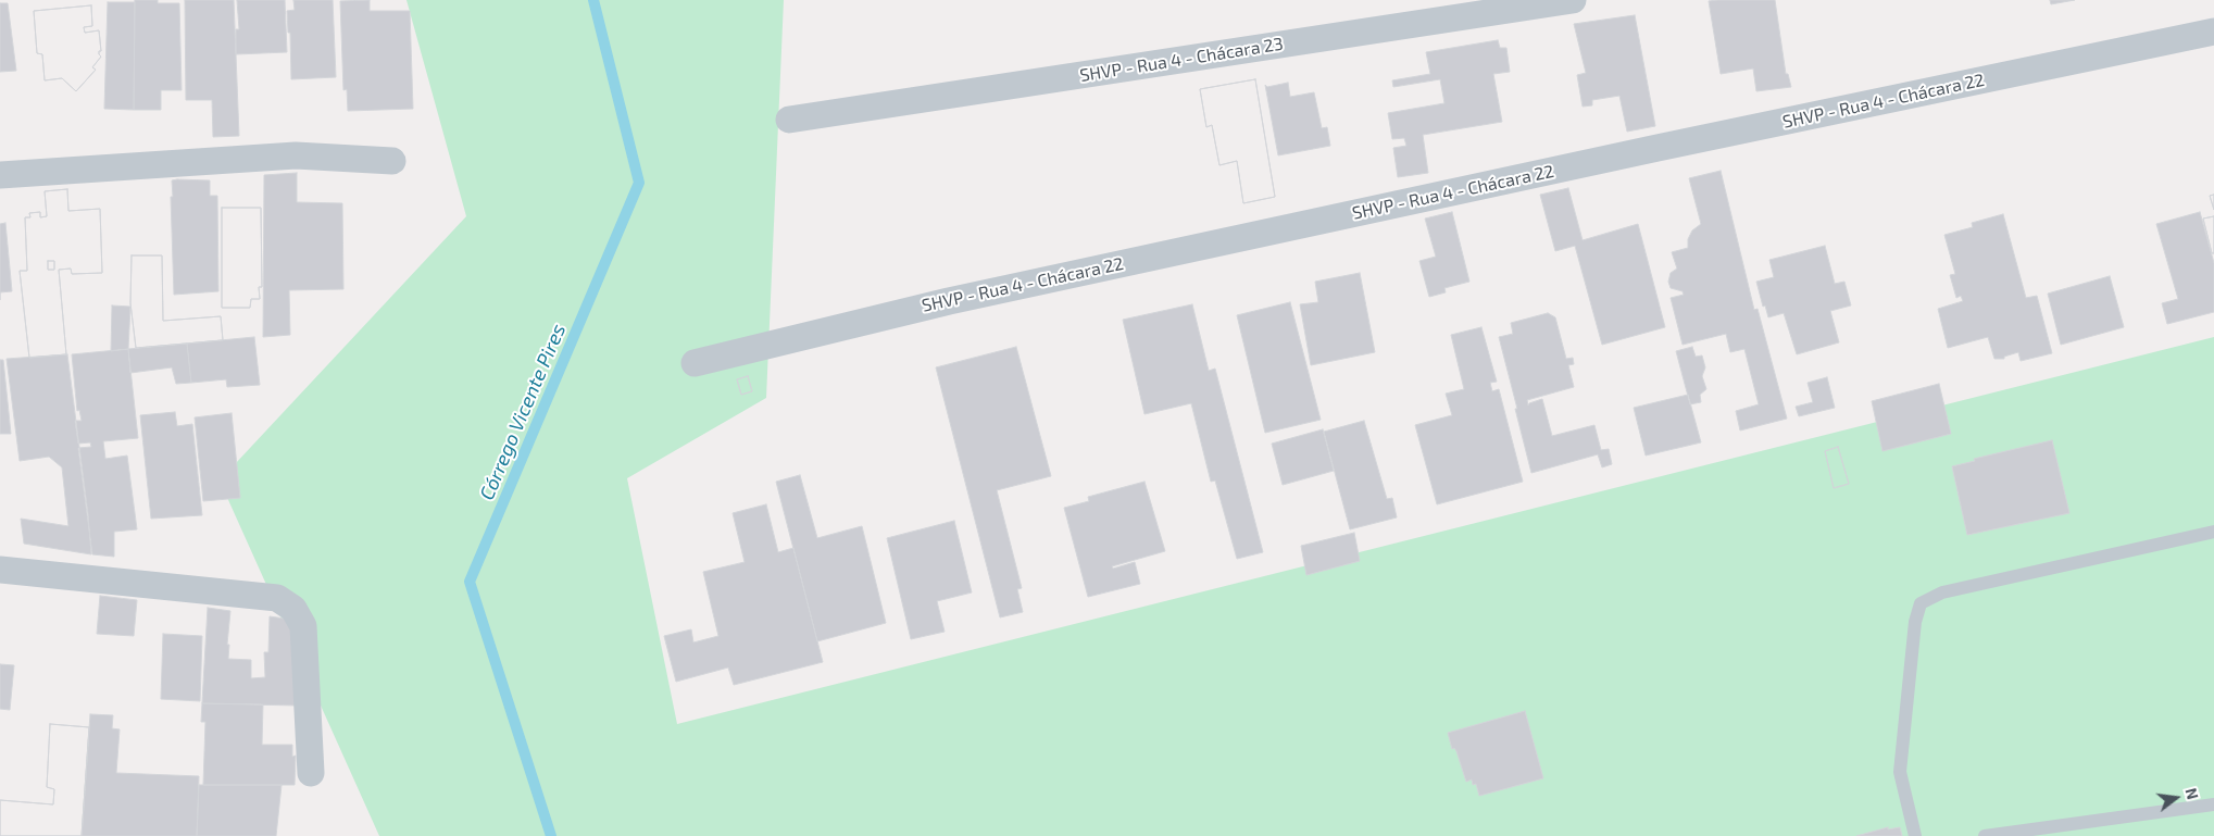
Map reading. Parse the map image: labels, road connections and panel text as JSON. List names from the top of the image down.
{
  "streets": {
    "street": ["SHVP - Rua 4 - Chácara 23", "SHVP - Rua 4 - Chácara 22"]
  },
  "water": ["Córrego Vicente Pires"],
  "north": "right"
}
